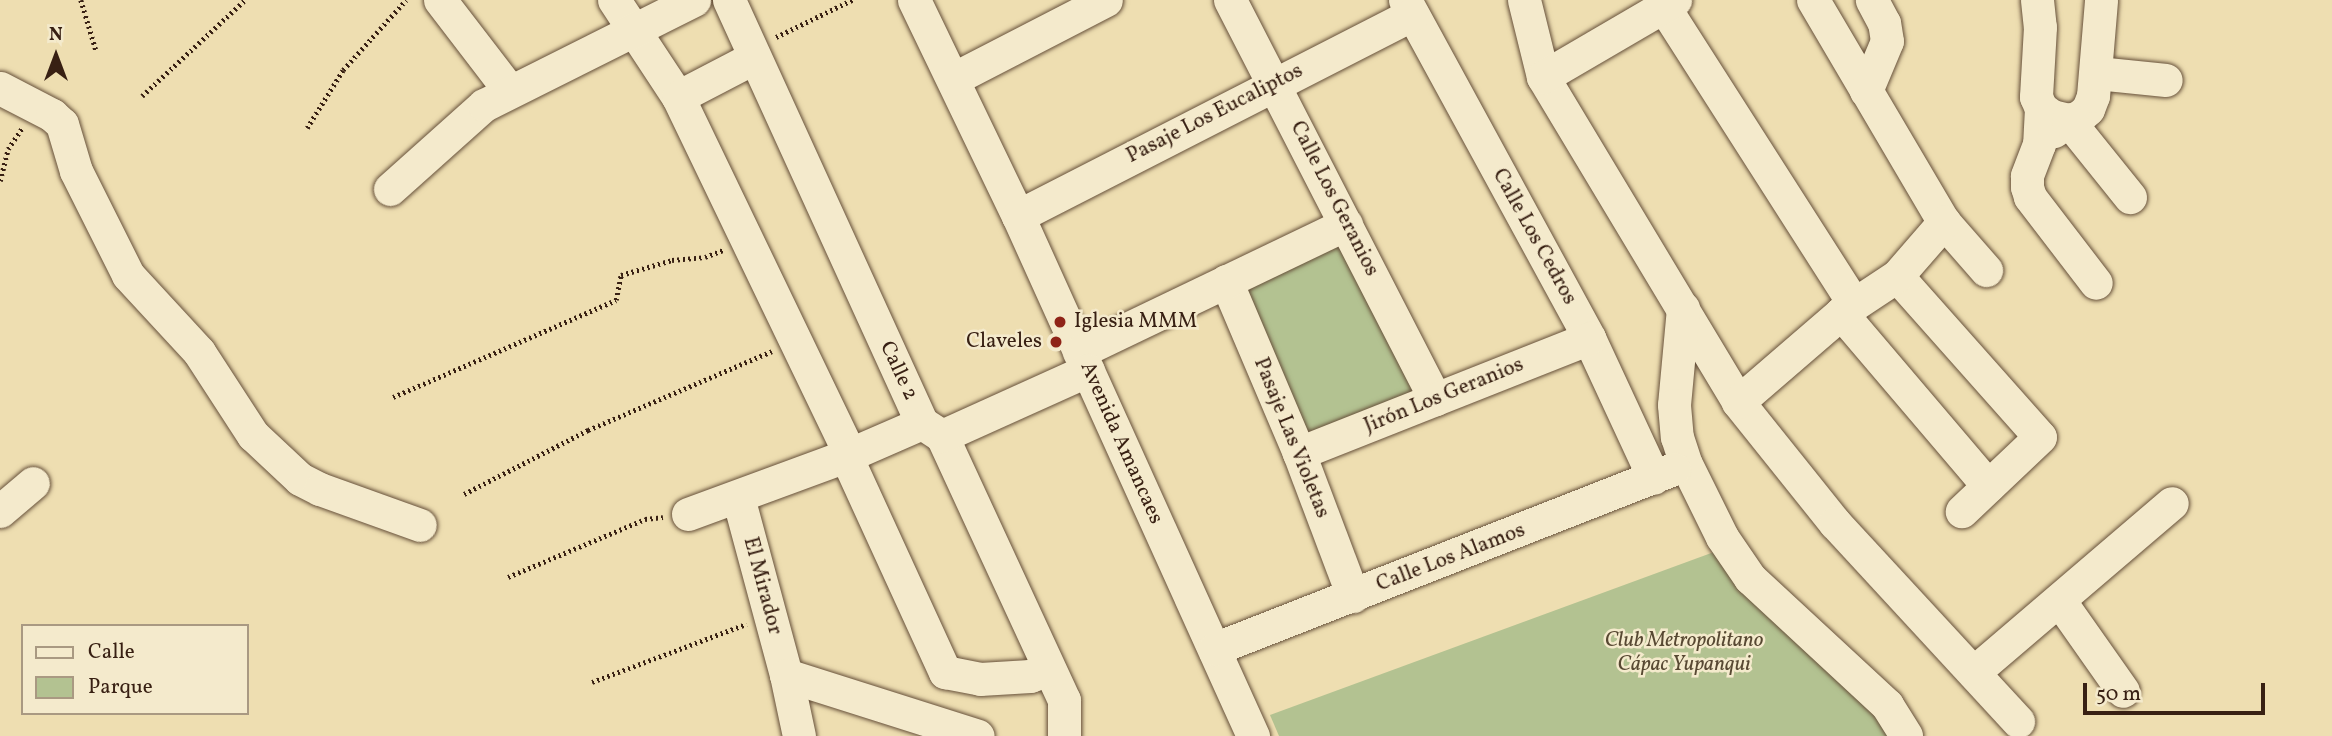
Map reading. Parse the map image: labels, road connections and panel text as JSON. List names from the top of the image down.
{
  "streets": {
    "street": [
      "Pasaje Los Eucaliptos",
      "Calle Los Geranios",
      "Calle Los Cedros",
      "Calle 2",
      "Jirón Los Geranios",
      "Pasaje Las Violetas",
      "Avenida Amancaes",
      "Calle Los Alamos",
      "El Mirador"
    ]
  },
  "crossings": [
    ["Pasaje Los Eucaliptos", "Calle Los Geranios"],
    ["Pasaje Los Eucaliptos", "Calle Los Cedros"],
    ["Pasaje Los Eucaliptos", "Avenida Amancaes"],
    ["Calle Los Geranios", "Jirón Los Geranios"],
    ["Calle Los Cedros", "Jirón Los Geranios"],
    ["Calle Los Cedros", "Calle Los Alamos"],
    ["Jirón Los Geranios", "Pasaje Las Violetas"],
    ["Pasaje Las Violetas", "Calle Los Alamos"],
    ["Avenida Amancaes", "Calle Los Alamos"]
  ],
  "parks": ["Club Metropolitano Cápac Yupanqui"],
  "places": ["Iglesia MMM", "Claveles"],
  "legend": ["Calle", "Parque"],
  "scale_bar": "50 m",
  "north": "top"
}
